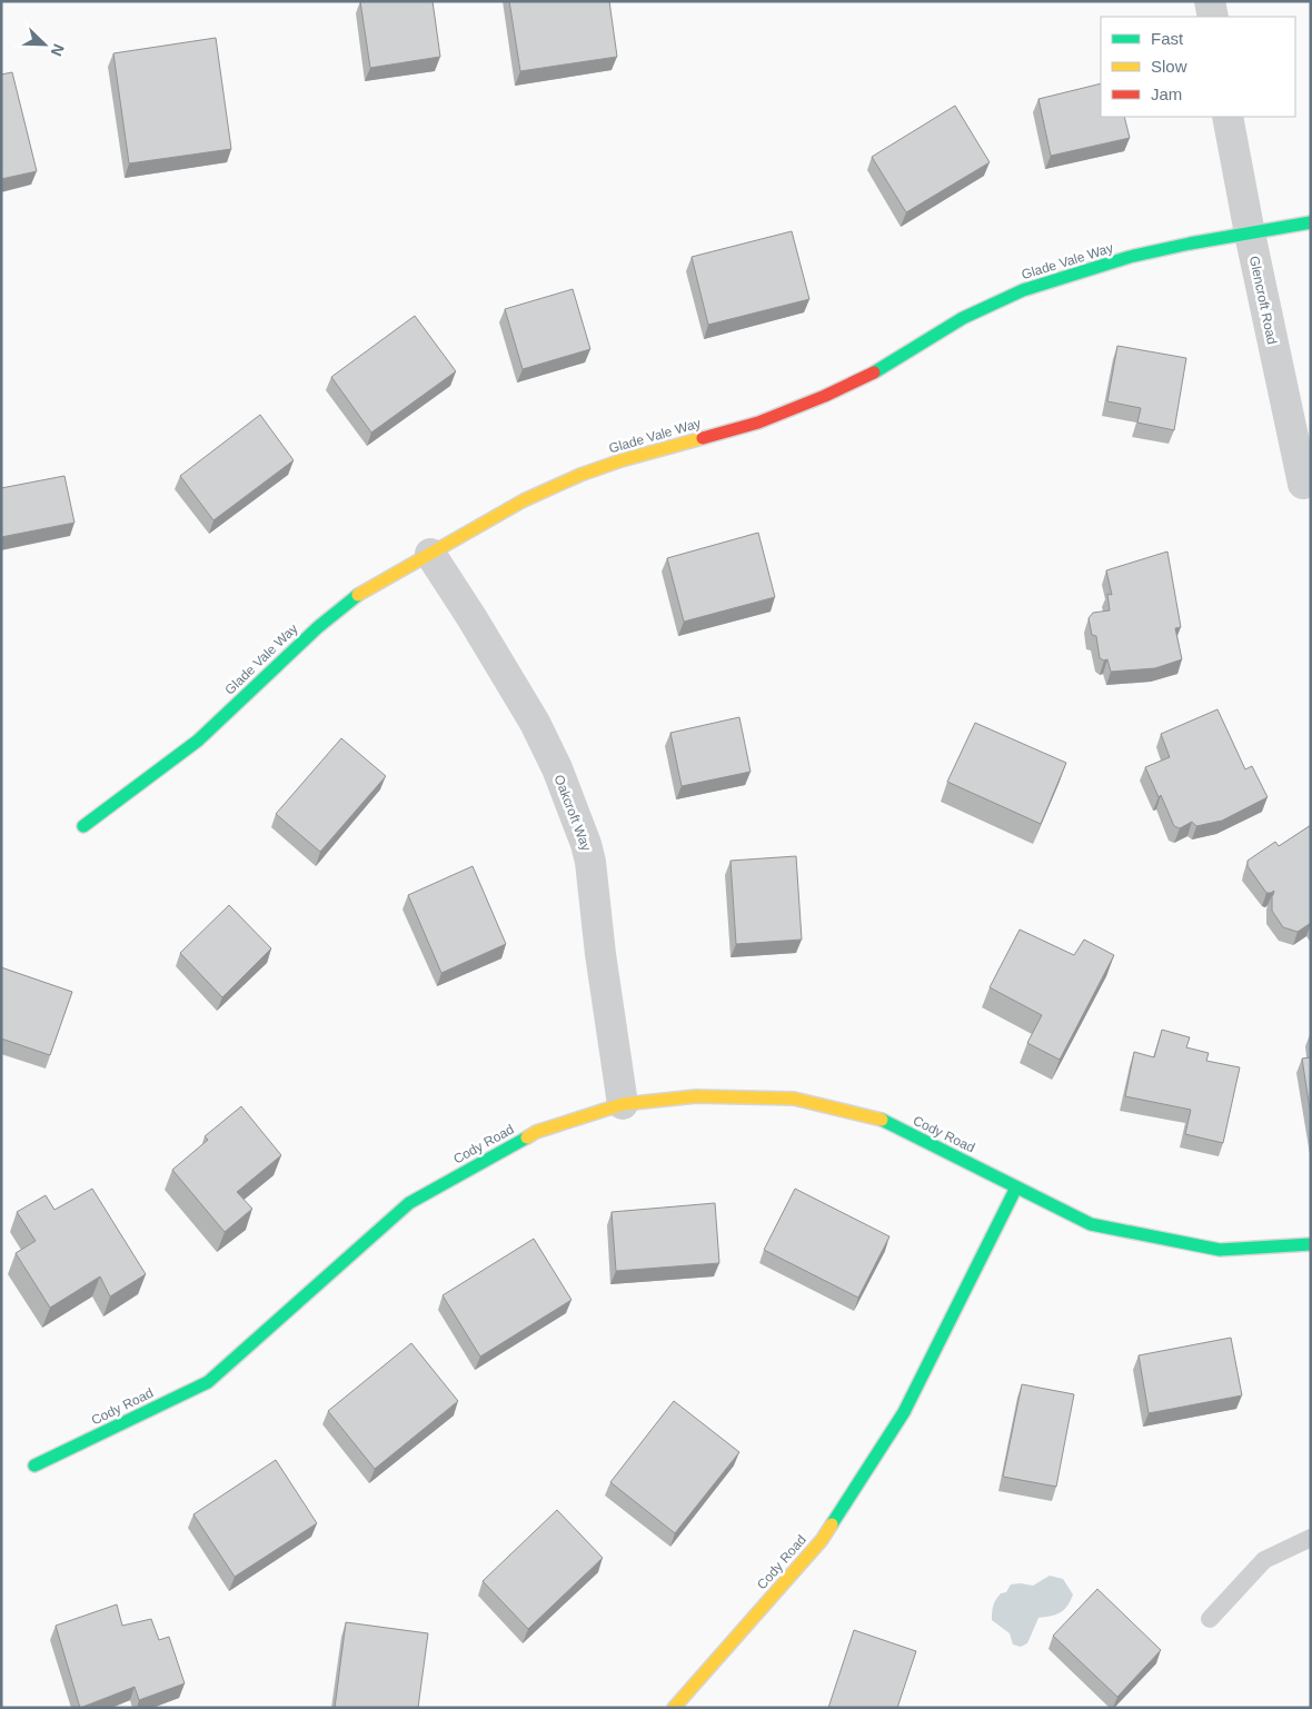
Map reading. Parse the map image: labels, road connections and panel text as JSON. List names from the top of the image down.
{
  "streets": {
    "street": [
      "Glade Vale Way",
      "Glencroft Road",
      "Oakcroft Way",
      "Cody Road"
    ]
  },
  "crossings": [
    ["Glade Vale Way", "Glencroft Road"],
    ["Glade Vale Way", "Oakcroft Way"],
    ["Oakcroft Way", "Cody Road"]
  ],
  "legend": ["Fast", "Slow", "Jam"],
  "north": "bottom right"
}
